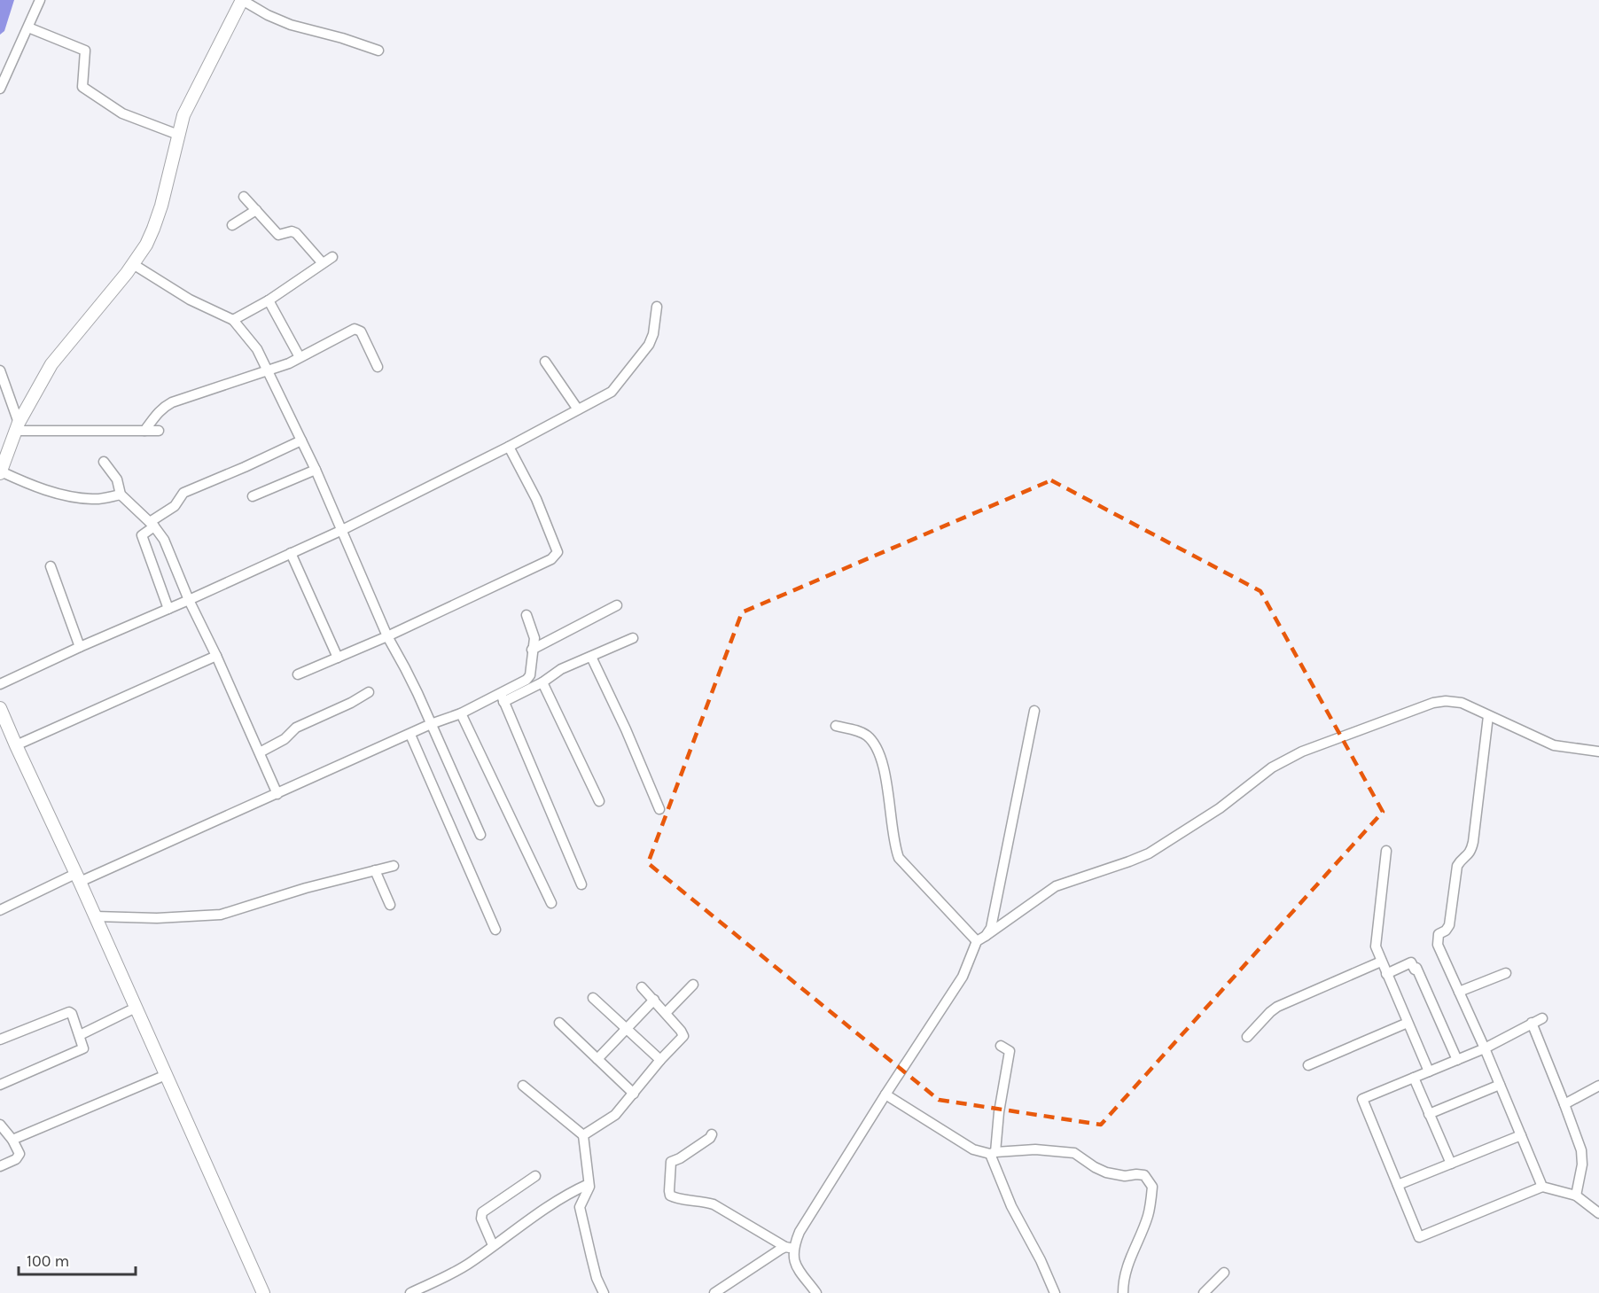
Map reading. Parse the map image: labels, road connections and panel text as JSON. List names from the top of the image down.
{
  "scale_bar": "100 m"
}
